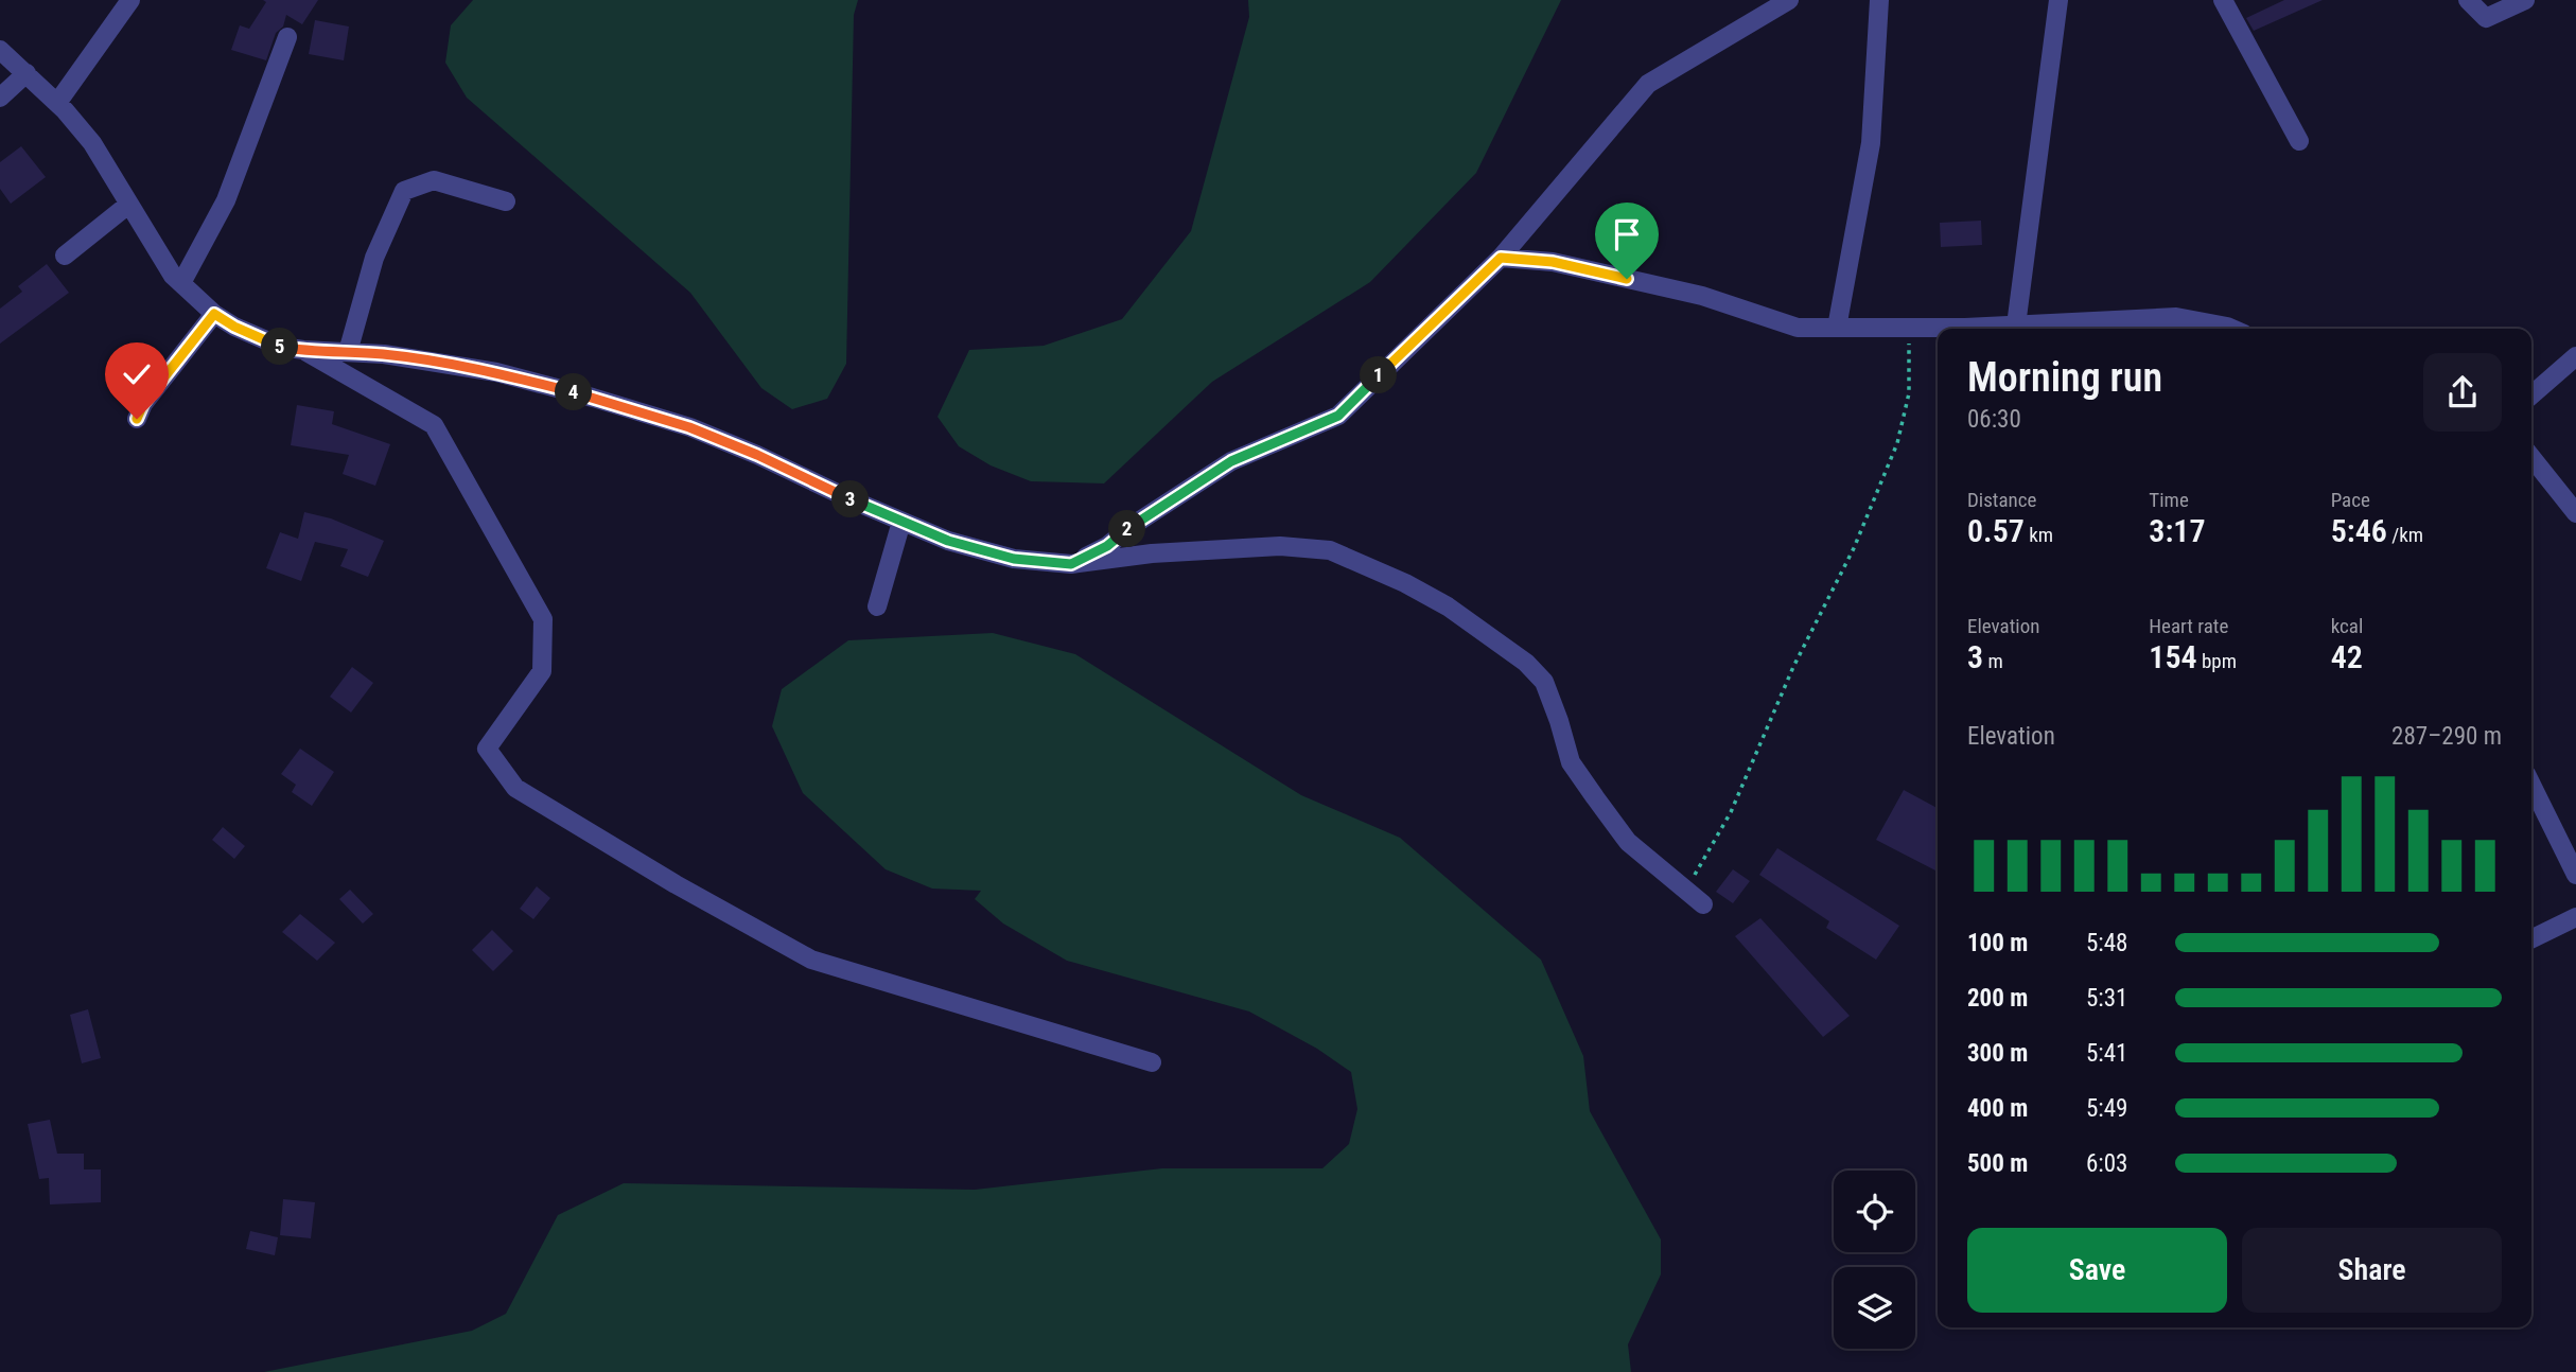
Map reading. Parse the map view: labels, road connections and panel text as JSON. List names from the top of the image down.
{
  "page": {
    "pins": [
      "5",
      "1",
      "4",
      "3",
      "2"
    ],
    "heading": ["Morning run", "06:30"],
    "stats": [
      ["Distance", "0.57 km"],
      ["Time", "3:17"],
      ["Pace", "5:46 /km"],
      ["Elevation", "3 m"],
      ["Heart rate", "154 bpm"],
      ["kcal", "42"]
    ],
    "chart": ["Elevation", "287–290 m"],
    "list": [
      {
        "name": "100 m",
        "note": "5:48"
      },
      {
        "name": "200 m",
        "note": "5:31"
      },
      {
        "name": "300 m",
        "note": "5:41"
      },
      {
        "name": "400 m",
        "note": "5:49"
      },
      {
        "name": "500 m",
        "note": "6:03"
      }
    ],
    "buttons": ["Save", "Share"]
  }
}
